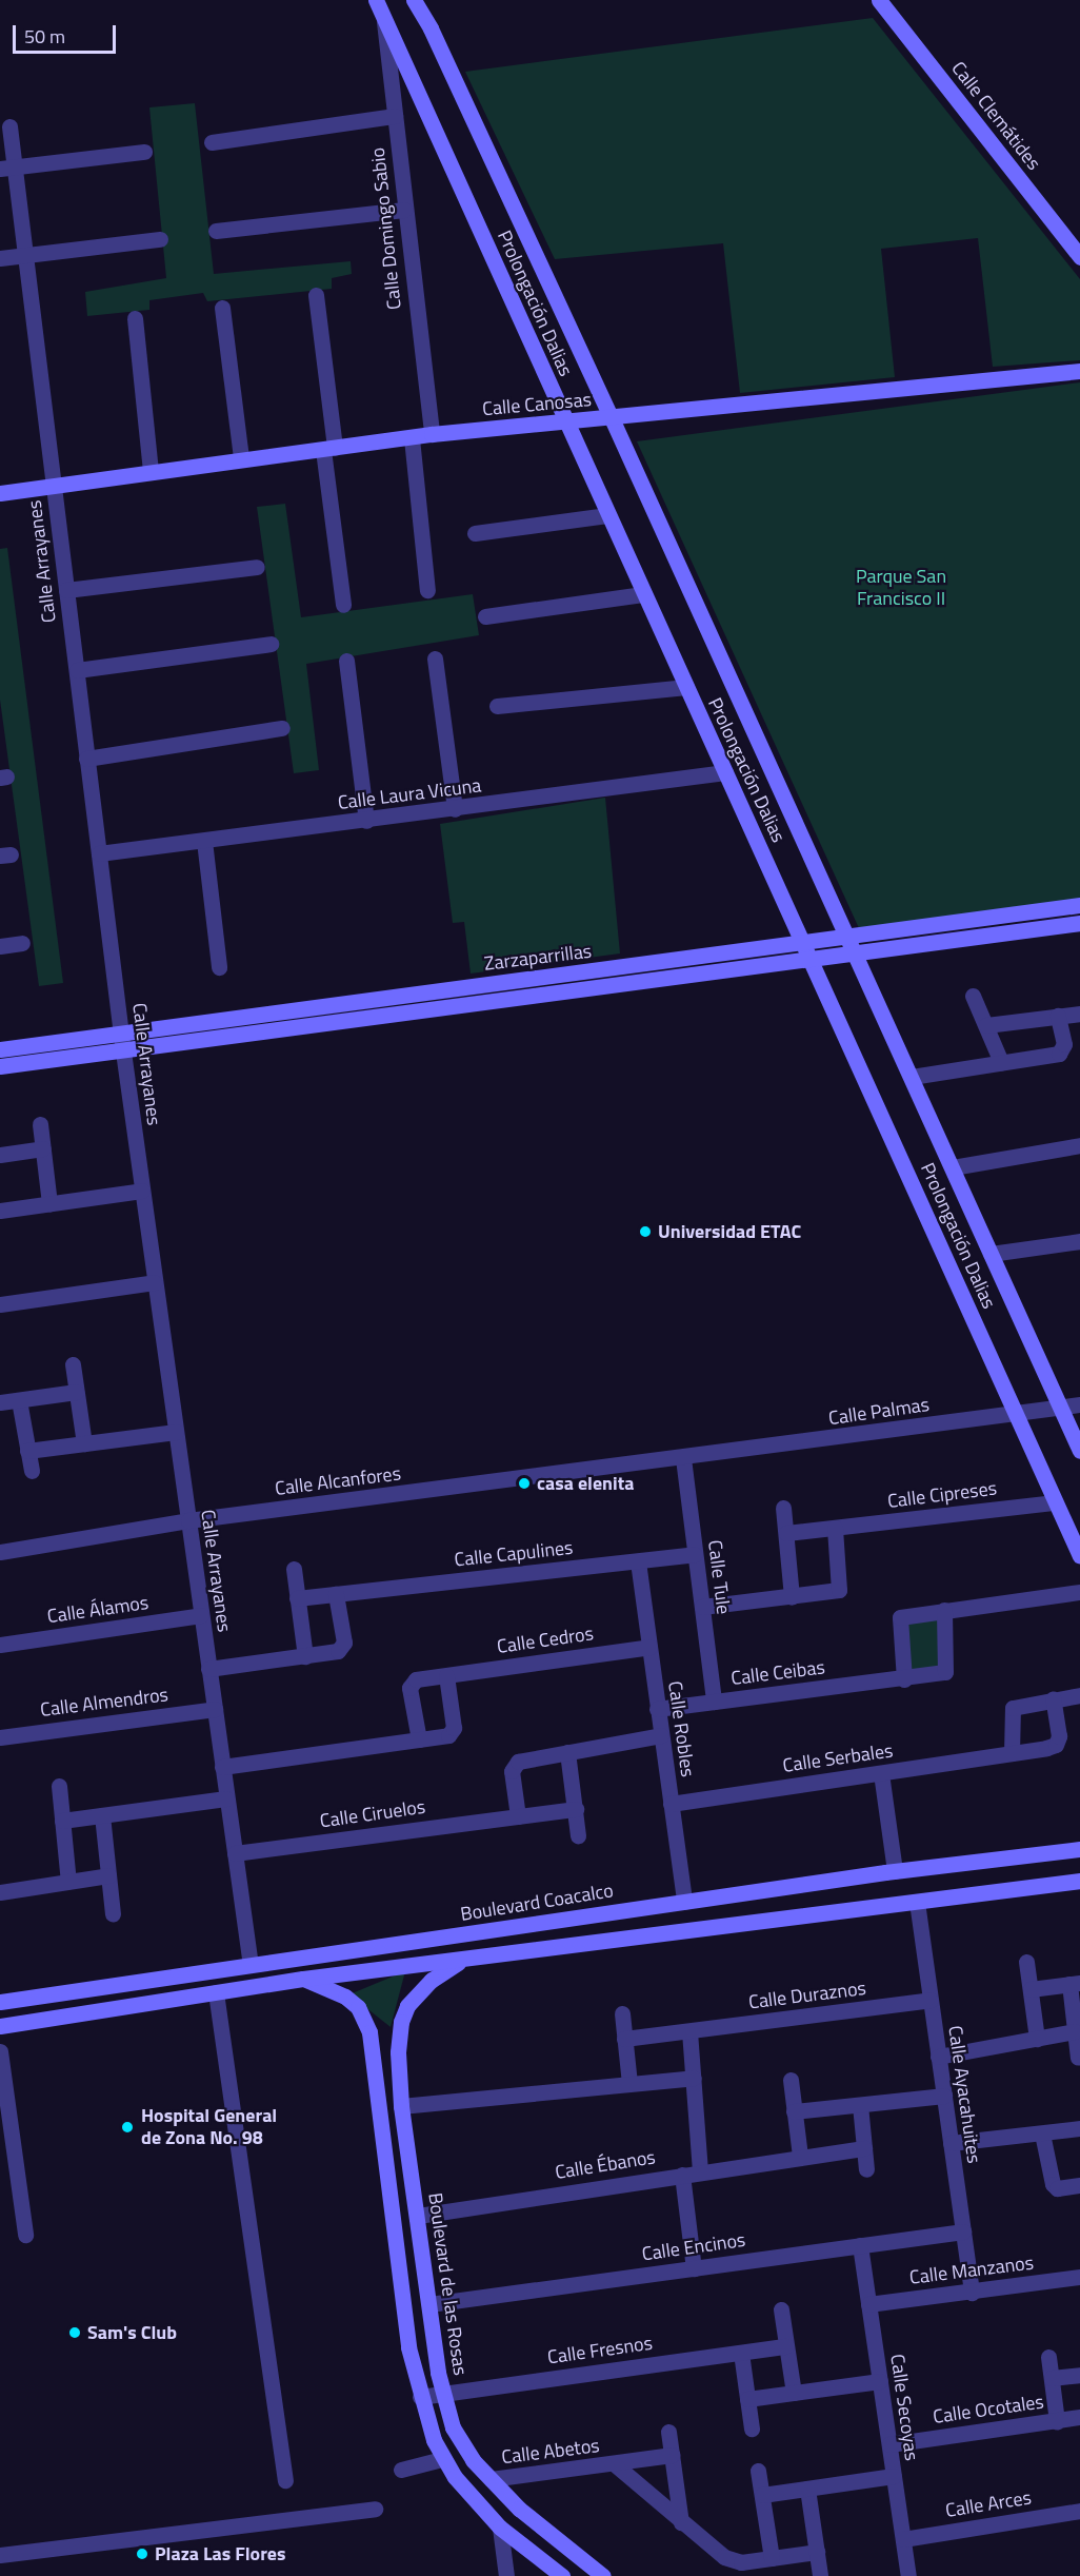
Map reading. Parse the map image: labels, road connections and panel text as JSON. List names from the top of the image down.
{
  "streets": {
    "main road": [
      "Calle Clemátides",
      "Prolongación Dalias",
      "Calle Canosas",
      "Zarzaparrillas",
      "Boulevard Coacalco",
      "Boulevard de las Rosas"
    ],
    "street": [
      "Calle Domingo Sabio",
      "Calle Arrayanes",
      "Calle Laura Vicuna",
      "Calle Palmas",
      "Calle Alcanfores",
      "Calle Cipreses",
      "Calle Capulines",
      "Calle Tule",
      "Calle Álamos",
      "Calle Cedros",
      "Calle Ceibas",
      "Calle Almendros",
      "Calle Robles",
      "Calle Serbales",
      "Calle Ciruelos",
      "Calle Duraznos",
      "Calle Ayacahuites",
      "Calle Ébanos",
      "Calle Encinos",
      "Calle Manzanos",
      "Calle Fresnos",
      "Calle Secoyas",
      "Calle Ocotales",
      "Calle Abetos",
      "Calle Arces"
    ]
  },
  "crossings": [
    ["Calle Domingo Sabio", "Prolongación Dalias"],
    ["Calle Domingo Sabio", "Calle Canosas"],
    ["Prolongación Dalias", "Calle Canosas"],
    ["Prolongación Dalias", "Calle Laura Vicuna"],
    ["Prolongación Dalias", "Zarzaparrillas"],
    ["Prolongación Dalias", "Calle Palmas"],
    ["Prolongación Dalias", "Calle Cipreses"],
    ["Calle Canosas", "Calle Arrayanes"],
    ["Calle Arrayanes", "Calle Laura Vicuna"],
    ["Calle Arrayanes", "Zarzaparrillas"],
    ["Calle Arrayanes", "Calle Alcanfores"],
    ["Calle Arrayanes", "Calle Álamos"],
    ["Calle Arrayanes", "Calle Almendros"],
    ["Calle Arrayanes", "Calle Ciruelos"],
    ["Calle Arrayanes", "Boulevard Coacalco"],
    ["Calle Palmas", "Calle Alcanfores"],
    ["Calle Palmas", "Calle Tule"],
    ["Calle Alcanfores", "Calle Tule"],
    ["Calle Capulines", "Calle Tule"],
    ["Calle Capulines", "Calle Robles"],
    ["Calle Tule", "Calle Ceibas"],
    ["Calle Cedros", "Calle Robles"],
    ["Calle Ceibas", "Calle Robles"],
    ["Calle Robles", "Calle Serbales"],
    ["Calle Robles", "Boulevard Coacalco"],
    ["Calle Duraznos", "Calle Ayacahuites"],
    ["Calle Ayacahuites", "Calle Encinos"],
    ["Calle Ayacahuites", "Calle Manzanos"],
    ["Calle Ébanos", "Boulevard de las Rosas"],
    ["Calle Encinos", "Boulevard de las Rosas"],
    ["Calle Encinos", "Calle Secoyas"],
    ["Calle Manzanos", "Calle Secoyas"],
    ["Boulevard de las Rosas", "Calle Fresnos"],
    ["Boulevard de las Rosas", "Calle Abetos"],
    ["Calle Secoyas", "Calle Ocotales"],
    ["Calle Secoyas", "Calle Arces"]
  ],
  "parks": ["Parque San Francisco II"],
  "places": [
    "Universidad ETAC",
    "casa elenita",
    "Hospital General de Zona No. 98",
    "Sam's Club",
    "Plaza Las Flores"
  ],
  "scale_bar": "50 m"
}
